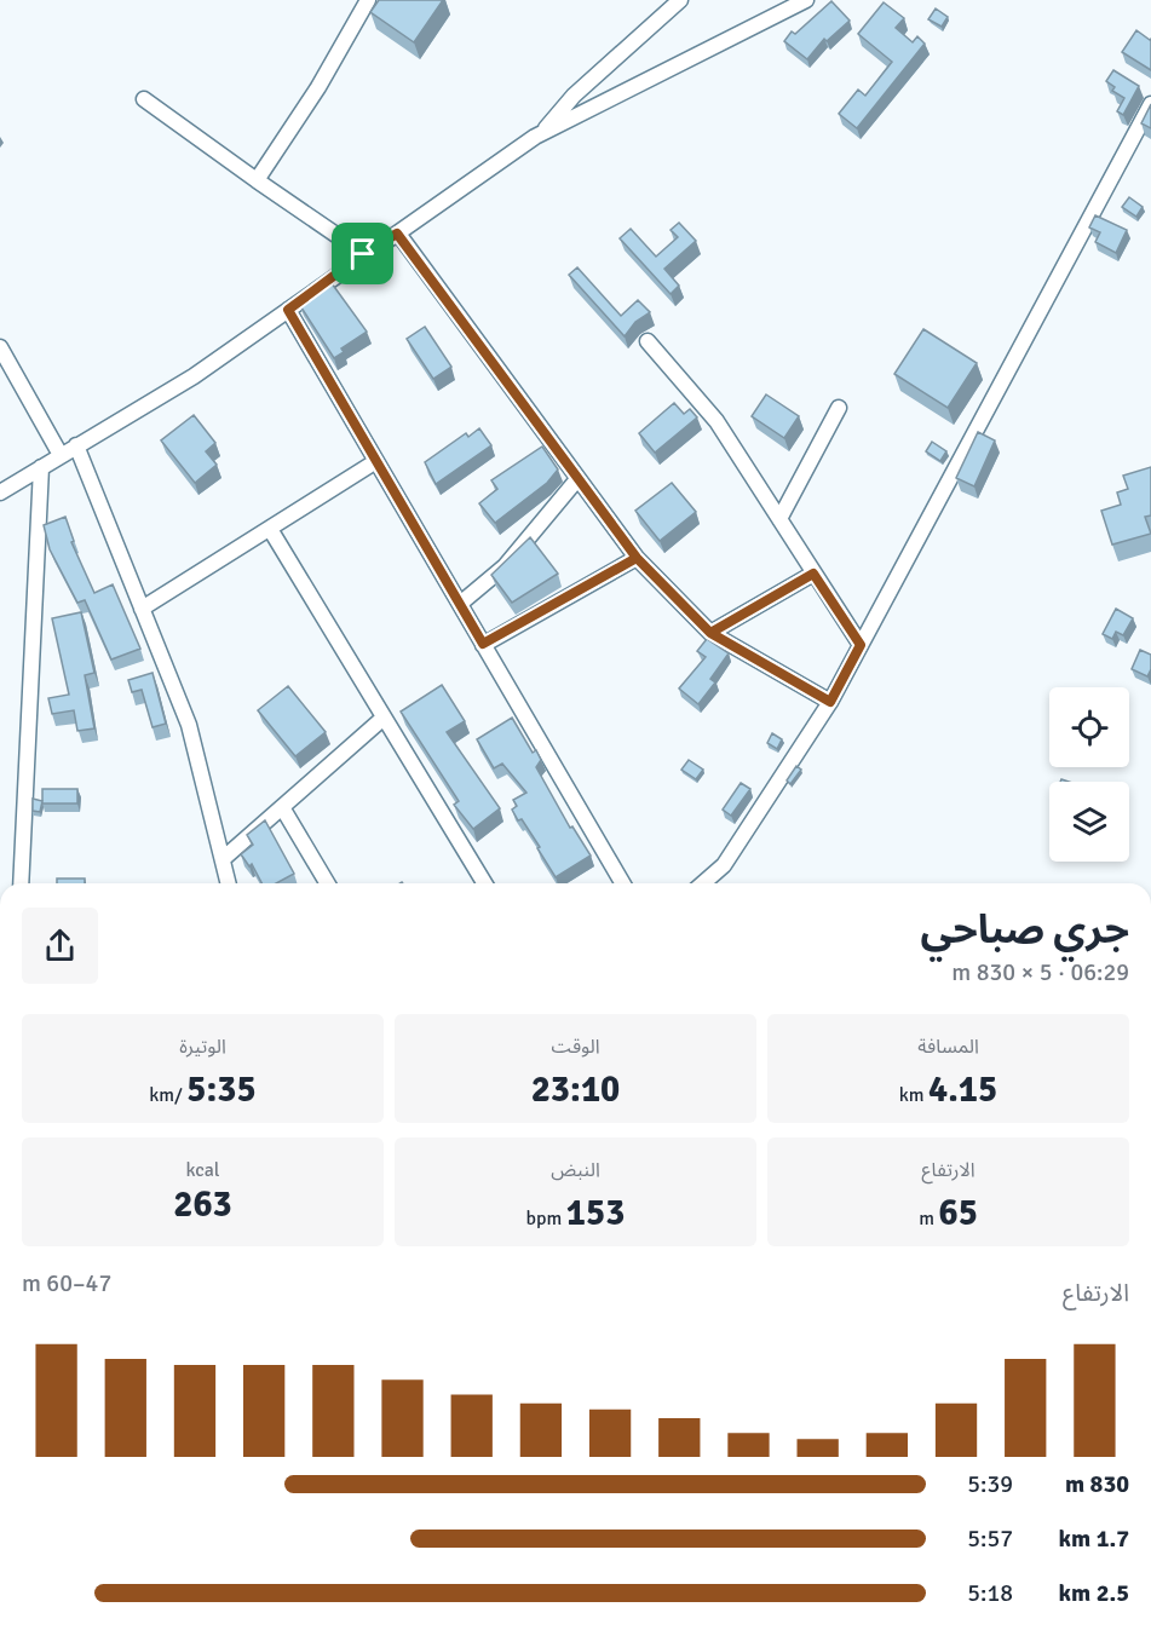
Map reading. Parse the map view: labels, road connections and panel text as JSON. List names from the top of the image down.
{
  "page": {
    "heading": ["جري صباحي", "06:29 · 5 × 830 m"],
    "stats": [
      ["المسافة", "4.15 km"],
      ["الوقت", "23:10"],
      ["الوتيرة", "5:35 /km"],
      ["الارتفاع", "65 m"],
      ["النبض", "153 bpm"],
      ["kcal", "263"]
    ],
    "chart": ["الارتفاع", "47–60 m"],
    "list": [
      {
        "name": "830 m",
        "note": "5:39"
      },
      {
        "name": "1.7 km",
        "note": "5:57"
      },
      {
        "name": "2.5 km",
        "note": "5:18"
      }
    ]
  }
}
